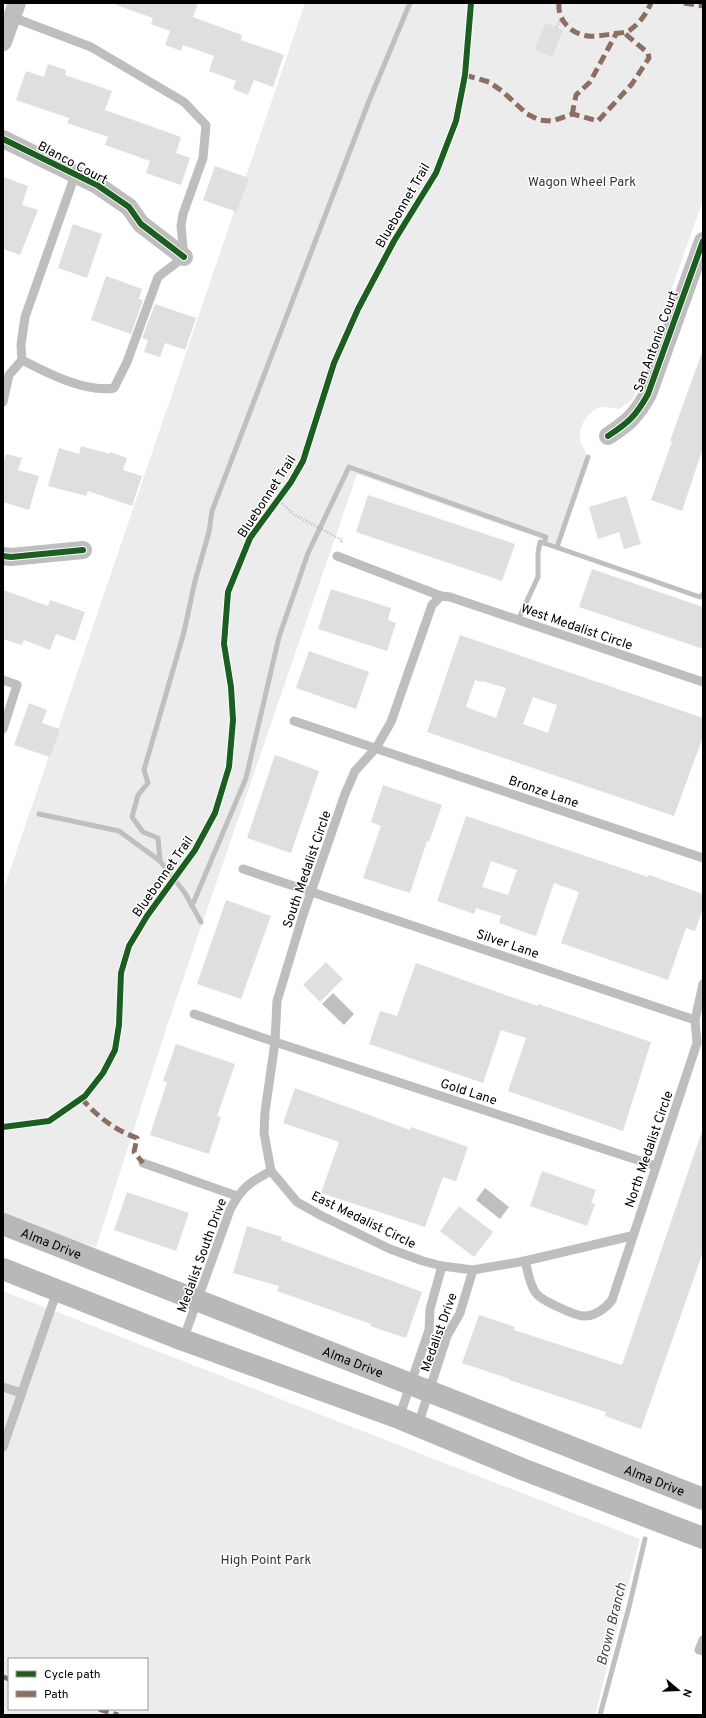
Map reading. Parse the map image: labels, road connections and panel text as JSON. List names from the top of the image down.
{
  "streets": {
    "main road": ["Alma Drive"],
    "street": ["Blanco Court", "San Antonio Court"],
    "lane": [
      "West Medalist Circle",
      "Bronze Lane",
      "South Medalist Circle",
      "Silver Lane",
      "Gold Lane",
      "North Medalist Circle",
      "East Medalist Circle",
      "Medalist South Drive",
      "Medalist Drive"
    ],
    "cycle path": ["Bluebonnet Trail"]
  },
  "crossings": [
    ["West Medalist Circle", "South Medalist Circle"],
    ["Bronze Lane", "South Medalist Circle"],
    ["South Medalist Circle", "Silver Lane"],
    ["South Medalist Circle", "Gold Lane"],
    ["South Medalist Circle", "East Medalist Circle"],
    ["South Medalist Circle", "Medalist South Drive"],
    ["Silver Lane", "North Medalist Circle"],
    ["Gold Lane", "North Medalist Circle"],
    ["North Medalist Circle", "East Medalist Circle"],
    ["East Medalist Circle", "Medalist South Drive"],
    ["East Medalist Circle", "Medalist Drive"],
    ["Alma Drive", "Medalist South Drive"],
    ["Alma Drive", "Medalist Drive"]
  ],
  "water": ["Brown Branch"],
  "parks": ["Wagon Wheel Park", "High Point Park"],
  "legend": ["Cycle path", "Path"],
  "north": "right"
}
